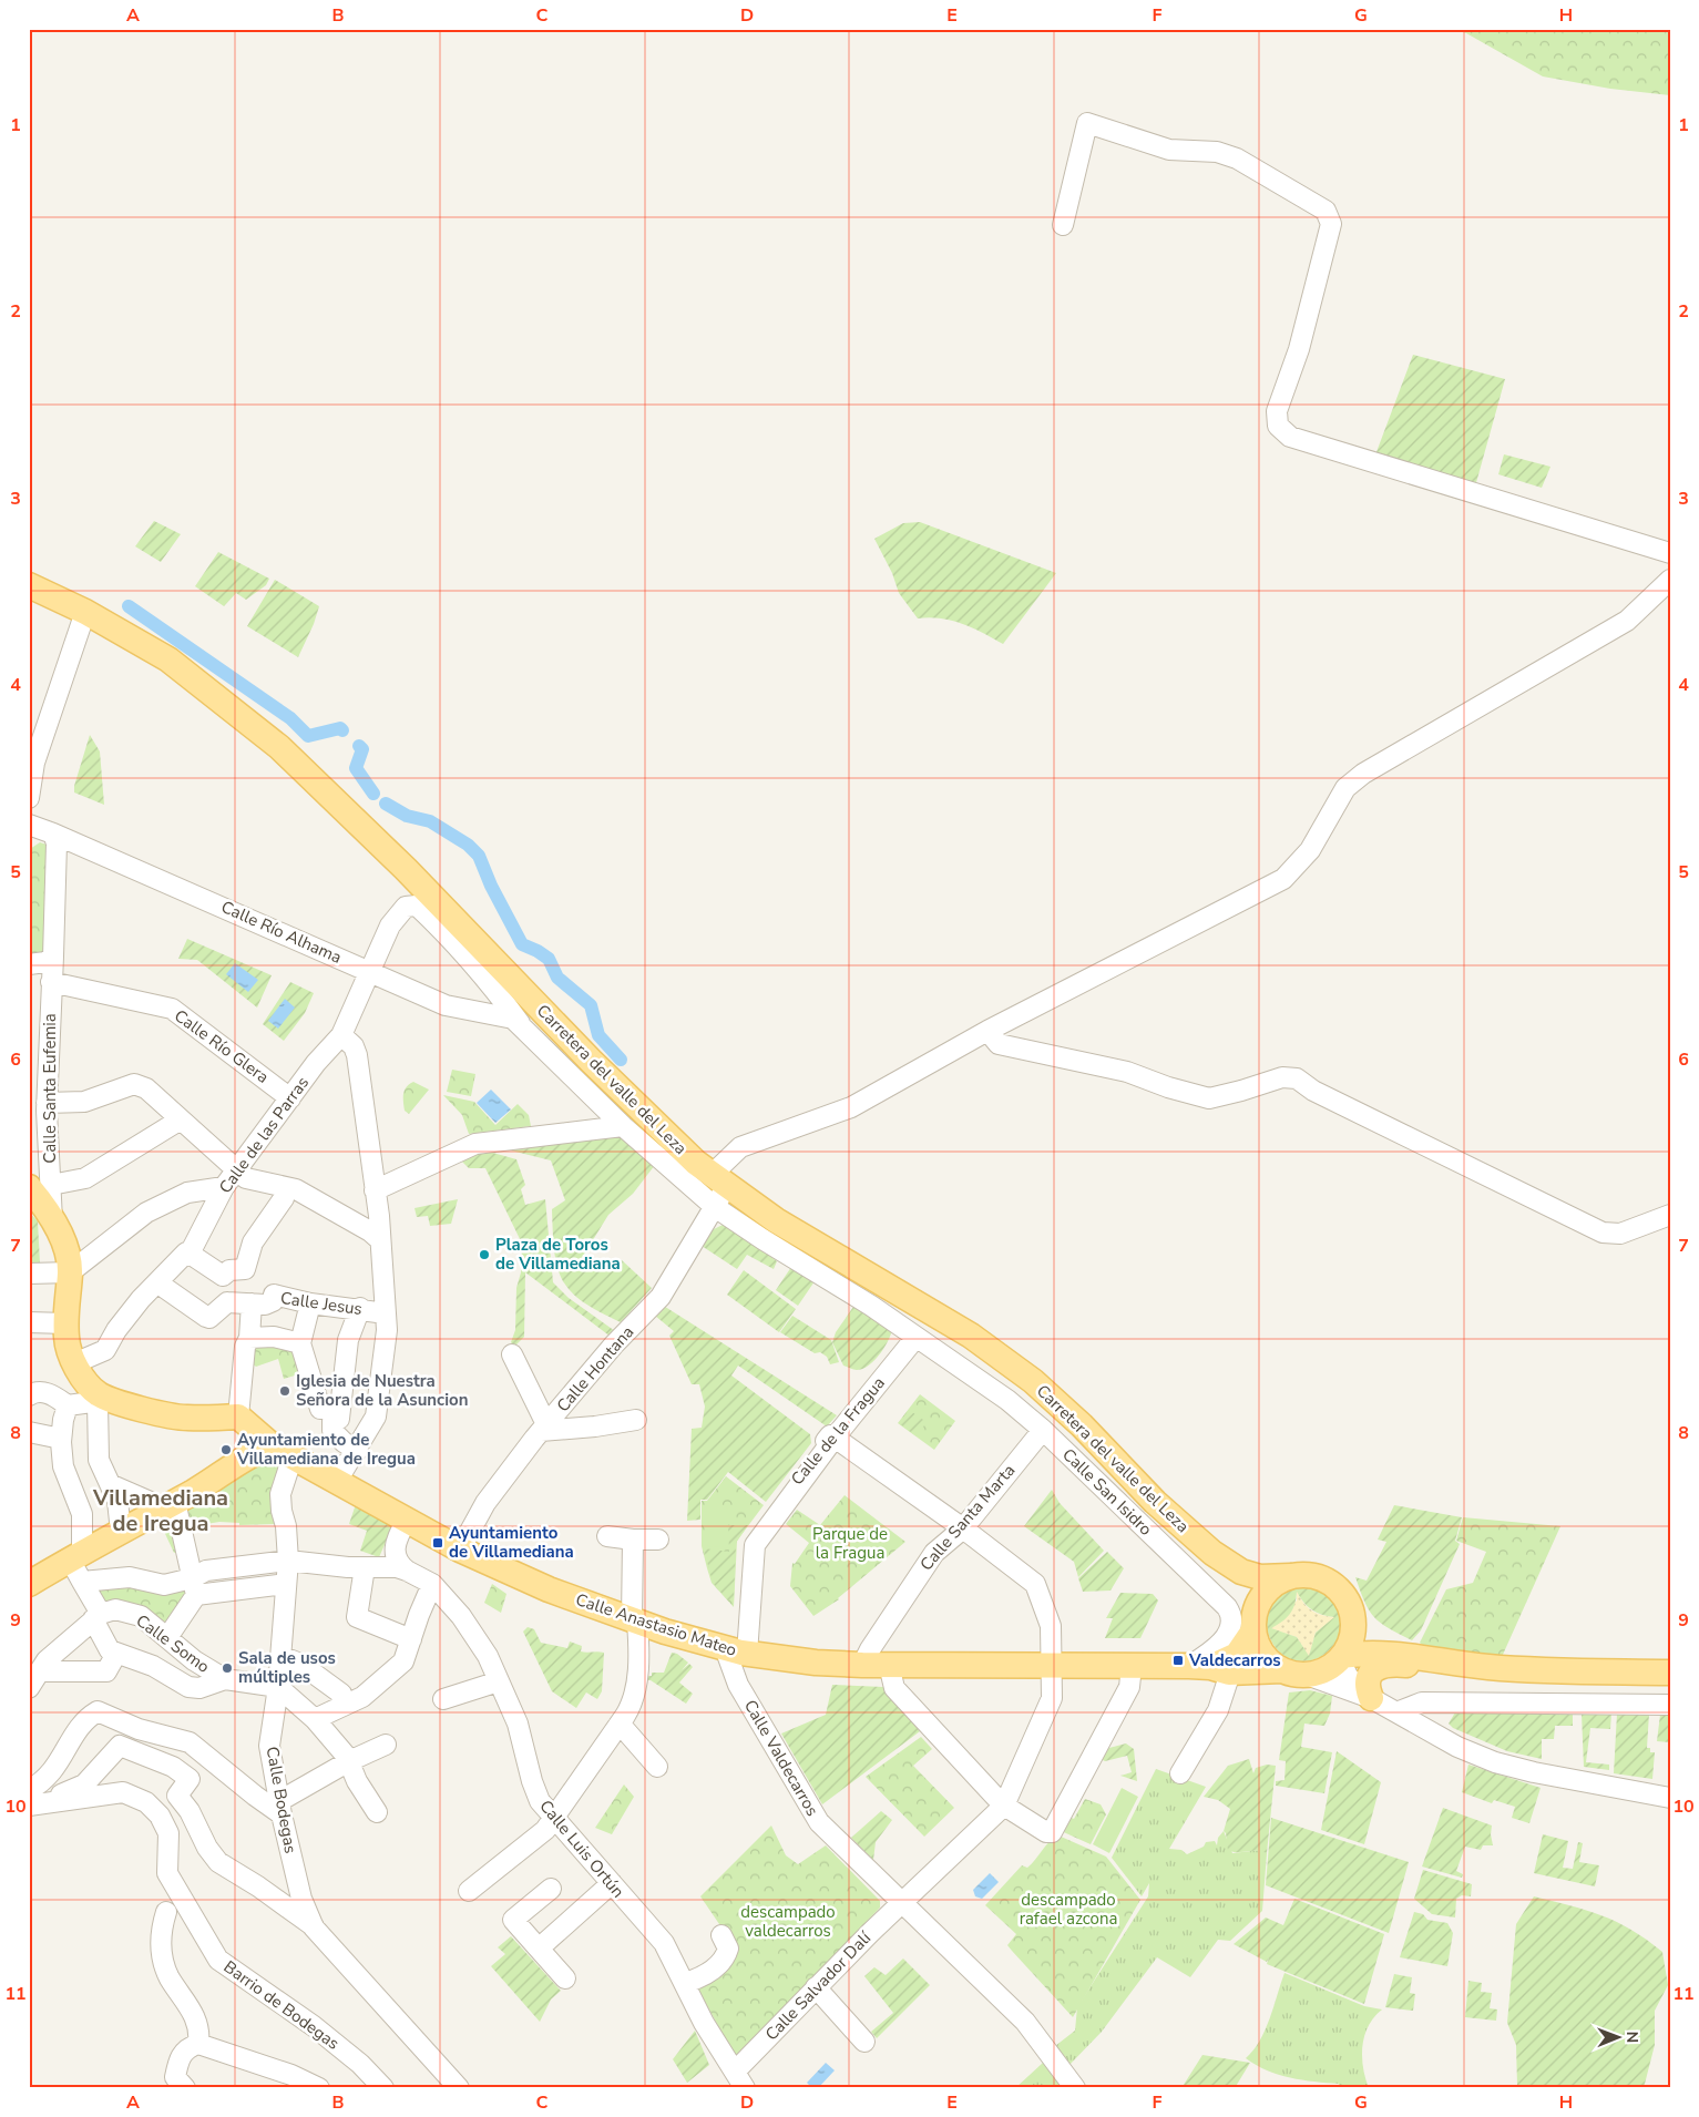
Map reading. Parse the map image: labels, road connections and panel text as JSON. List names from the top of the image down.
{
  "streets": {
    "main road": ["Carretera del valle del Leza", "Calle Anastasio Mateo"],
    "street": [
      "Calle Río Alhama",
      "Calle Río Glera",
      "Calle Santa Eufemia",
      "Calle de las Parras",
      "Calle Jesus",
      "Calle Hontana",
      "Calle de la Fragua",
      "Calle San Isidro",
      "Calle Santa Marta",
      "Calle Somo",
      "Calle Valdecarros",
      "Calle Bodegas",
      "Calle Luis Ortún",
      "Calle Salvador Dalí",
      "Barrio de Bodegas"
    ]
  },
  "crossings": [
    ["Calle Río Alhama", "Calle Santa Eufemia"],
    ["Calle Río Alhama", "Calle de las Parras"],
    ["Calle Río Alhama", "Calle San Isidro"],
    ["Calle Río Glera", "Calle Santa Eufemia"],
    ["Calle Río Glera", "Calle de las Parras"],
    ["Carretera del valle del Leza", "Calle Hontana"],
    ["Carretera del valle del Leza", "Calle San Isidro"],
    ["Calle de las Parras", "Calle San Isidro"],
    ["Calle Hontana", "Calle San Isidro"],
    ["Calle Hontana", "Calle Anastasio Mateo"],
    ["Calle de la Fragua", "Calle San Isidro"],
    ["Calle de la Fragua", "Calle Anastasio Mateo"],
    ["Calle de la Fragua", "Calle Valdecarros"],
    ["Calle San Isidro", "Calle Santa Marta"],
    ["Calle San Isidro", "Calle Anastasio Mateo"],
    ["Calle Santa Marta", "Calle Anastasio Mateo"],
    ["Calle Anastasio Mateo", "Calle Valdecarros"],
    ["Calle Anastasio Mateo", "Calle Bodegas"],
    ["Calle Somo", "Calle Bodegas"],
    ["Calle Valdecarros", "Calle Salvador Dalí"],
    ["Calle Bodegas", "Calle Luis Ortún"],
    ["Calle Luis Ortún", "Calle Salvador Dalí"]
  ],
  "districts": ["Villamediana de Iregua"],
  "parks": ["Parque de la Fragua", "descampado rafael azcona", "descampado valdecarros"],
  "places": {
    "other": [
      "Plaza de Toros de Villamediana",
      "Iglesia de Nuestra Señora de la Asuncion",
      "Ayuntamiento de Villamediana de Iregua",
      "Sala de usos múltiples"
    ],
    "transit": ["Ayuntamiento de Villamediana", "Valdecarros"]
  },
  "north": "right",
  "grid": {
    "columns": [
      "A",
      "B",
      "C",
      "D",
      "E",
      "F",
      "G",
      "H"
    ],
    "rows": [
      "1",
      "2",
      "3",
      "4",
      "5",
      "6",
      "7",
      "8",
      "9",
      "10",
      "11"
    ]
  }
}
